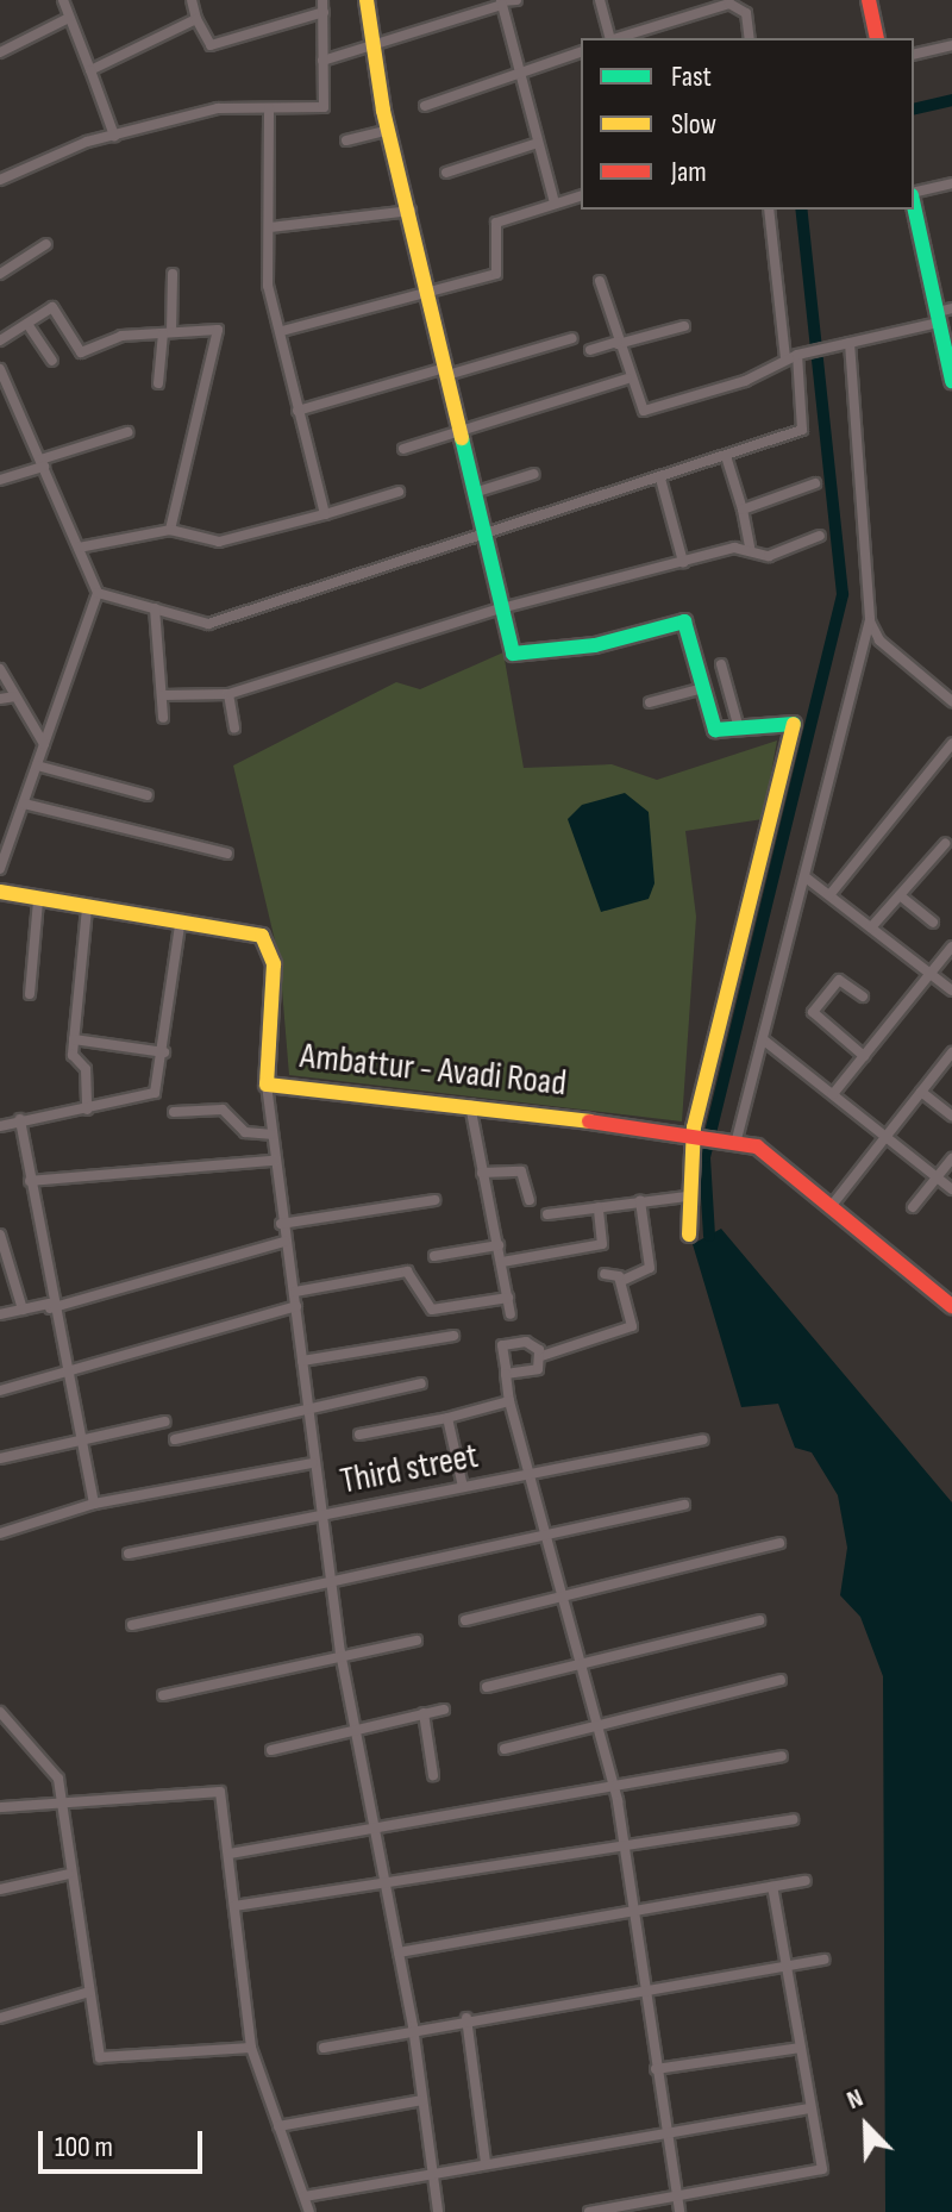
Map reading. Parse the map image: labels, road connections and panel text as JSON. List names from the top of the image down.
{
  "streets": {
    "street": ["Ambattur - Avadi Road", "Third street"]
  },
  "legend": ["Fast", "Slow", "Jam"],
  "scale_bar": "100 m",
  "north": "top left"
}
